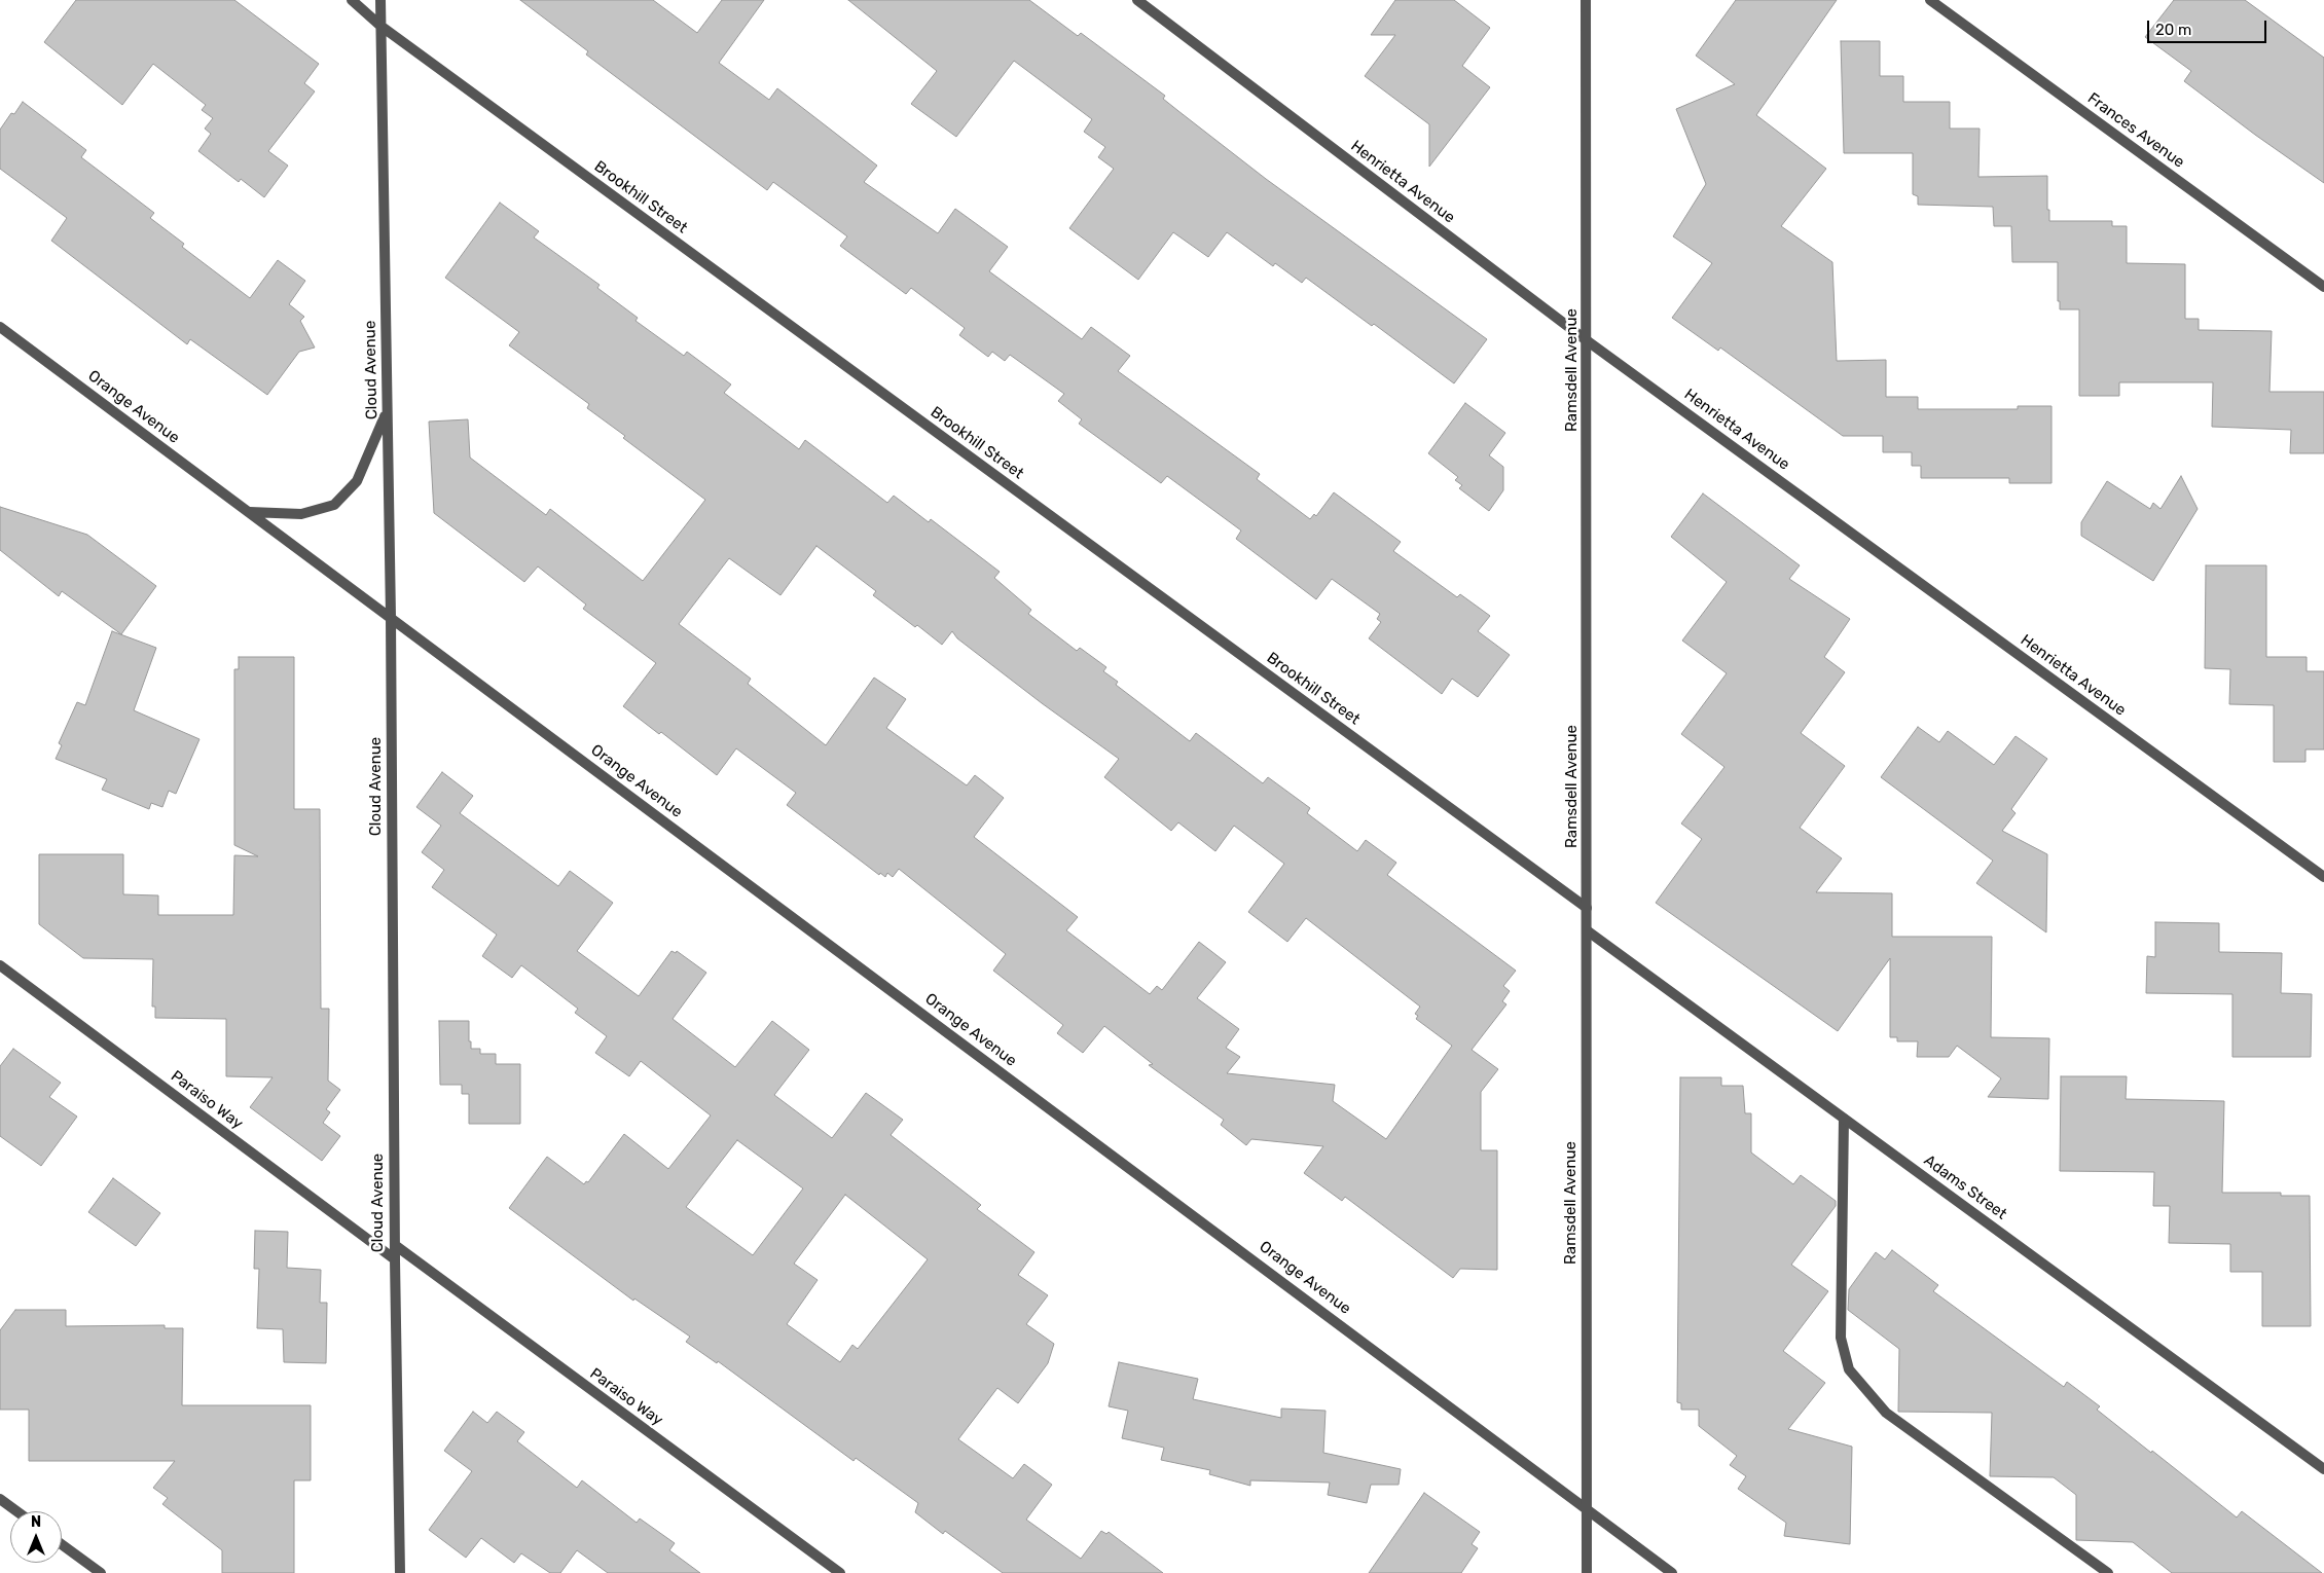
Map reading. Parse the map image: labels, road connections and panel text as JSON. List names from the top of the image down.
{
  "streets": {
    "street": [
      "Frances Avenue",
      "Henrietta Avenue",
      "Brookhill Street",
      "Cloud Avenue",
      "Ramsdell Avenue",
      "Orange Avenue",
      "Paraiso Way",
      "Adams Street"
    ]
  },
  "crossings": [
    ["Henrietta Avenue", "Ramsdell Avenue"],
    ["Brookhill Street", "Cloud Avenue"],
    ["Brookhill Street", "Ramsdell Avenue"],
    ["Cloud Avenue", "Orange Avenue"],
    ["Cloud Avenue", "Paraiso Way"],
    ["Ramsdell Avenue", "Orange Avenue"],
    ["Ramsdell Avenue", "Adams Street"]
  ],
  "scale_bar": "20 m",
  "north": "top"
}
